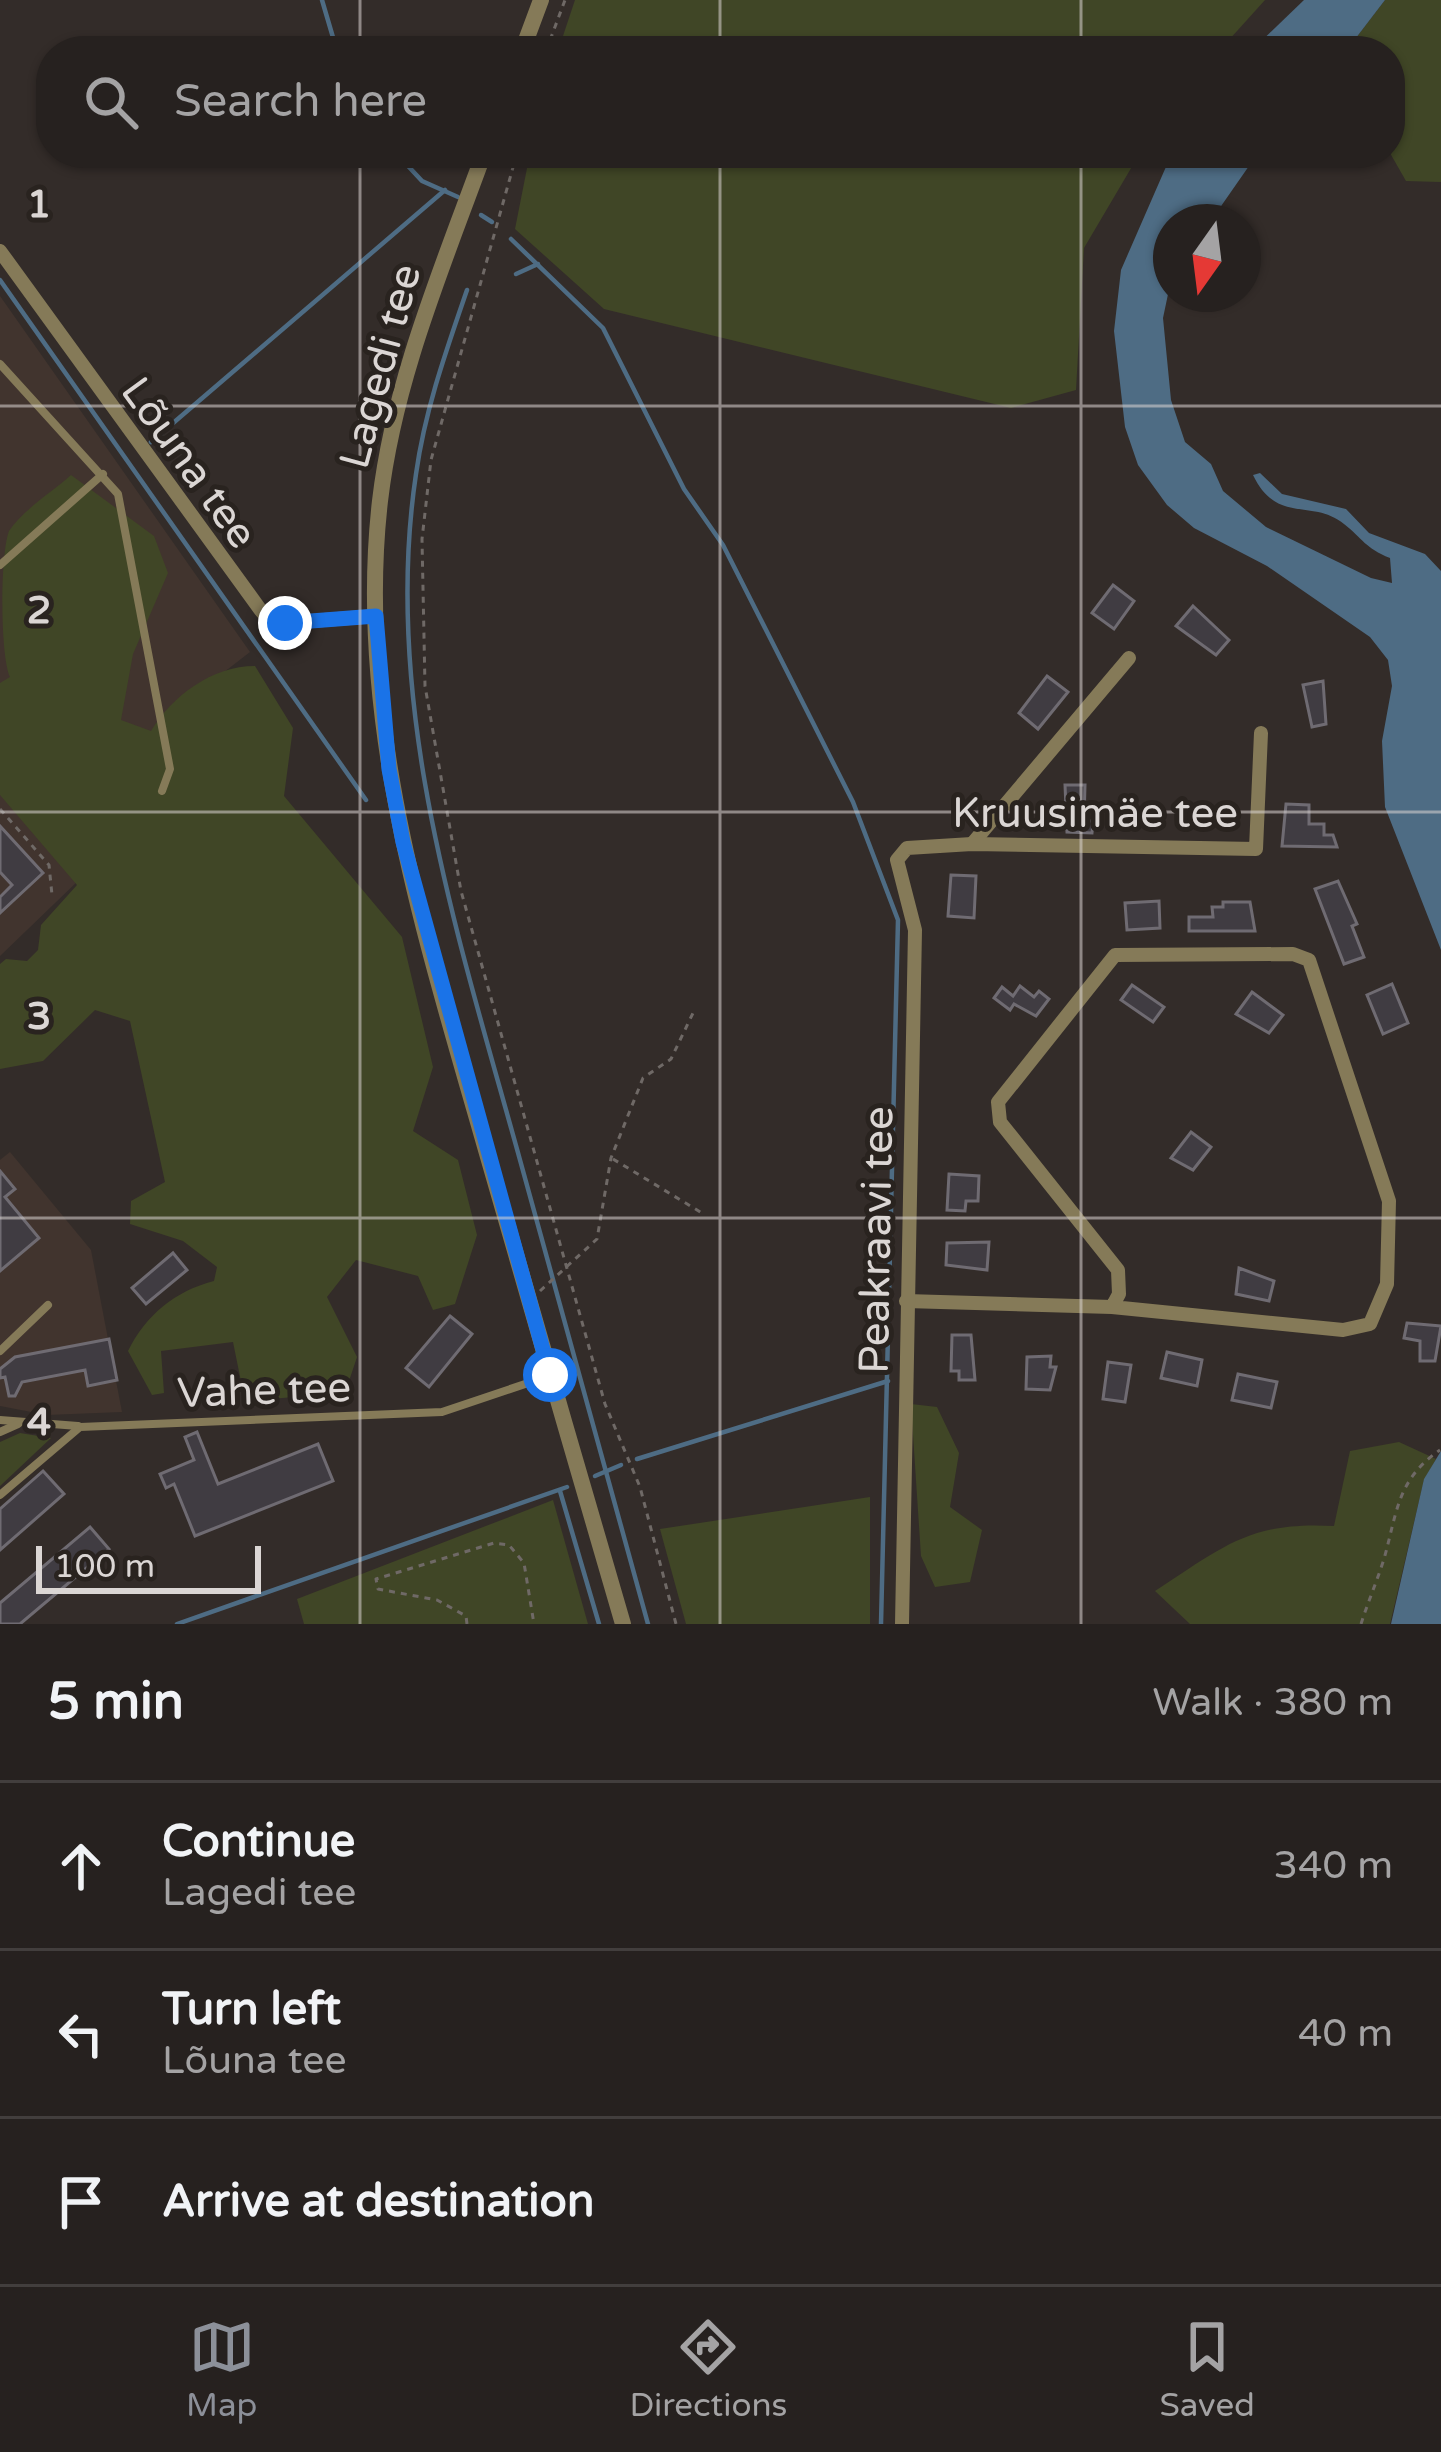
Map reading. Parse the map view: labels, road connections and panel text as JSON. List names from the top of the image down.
{
  "streets": {
    "street": [
      "Lagedi tee",
      "Lõuna tee",
      "Kruusimäe tee",
      "Peakraavi tee"
    ],
    "lane": ["Vahe tee"]
  },
  "crossings": [
    ["Lagedi tee", "Lõuna tee"],
    ["Lagedi tee", "Vahe tee"],
    ["Kruusimäe tee", "Peakraavi tee"]
  ],
  "scale_bar": "100 m",
  "north": "bottom",
  "page": {
    "search": "Search here",
    "scale": "100 m",
    "heading": ["5 min", "Walk · 380 m"],
    "list": [
      ["Continue", "Lagedi tee", "340 m"],
      ["Turn left", "Lõuna tee", "40 m"],
      "Arrive at destination"
    ],
    "nav": ["Map", "Directions", "Saved"]
  },
  "grid": {
    "rows": [
      "1",
      "2",
      "3",
      "4"
    ]
  }
}
